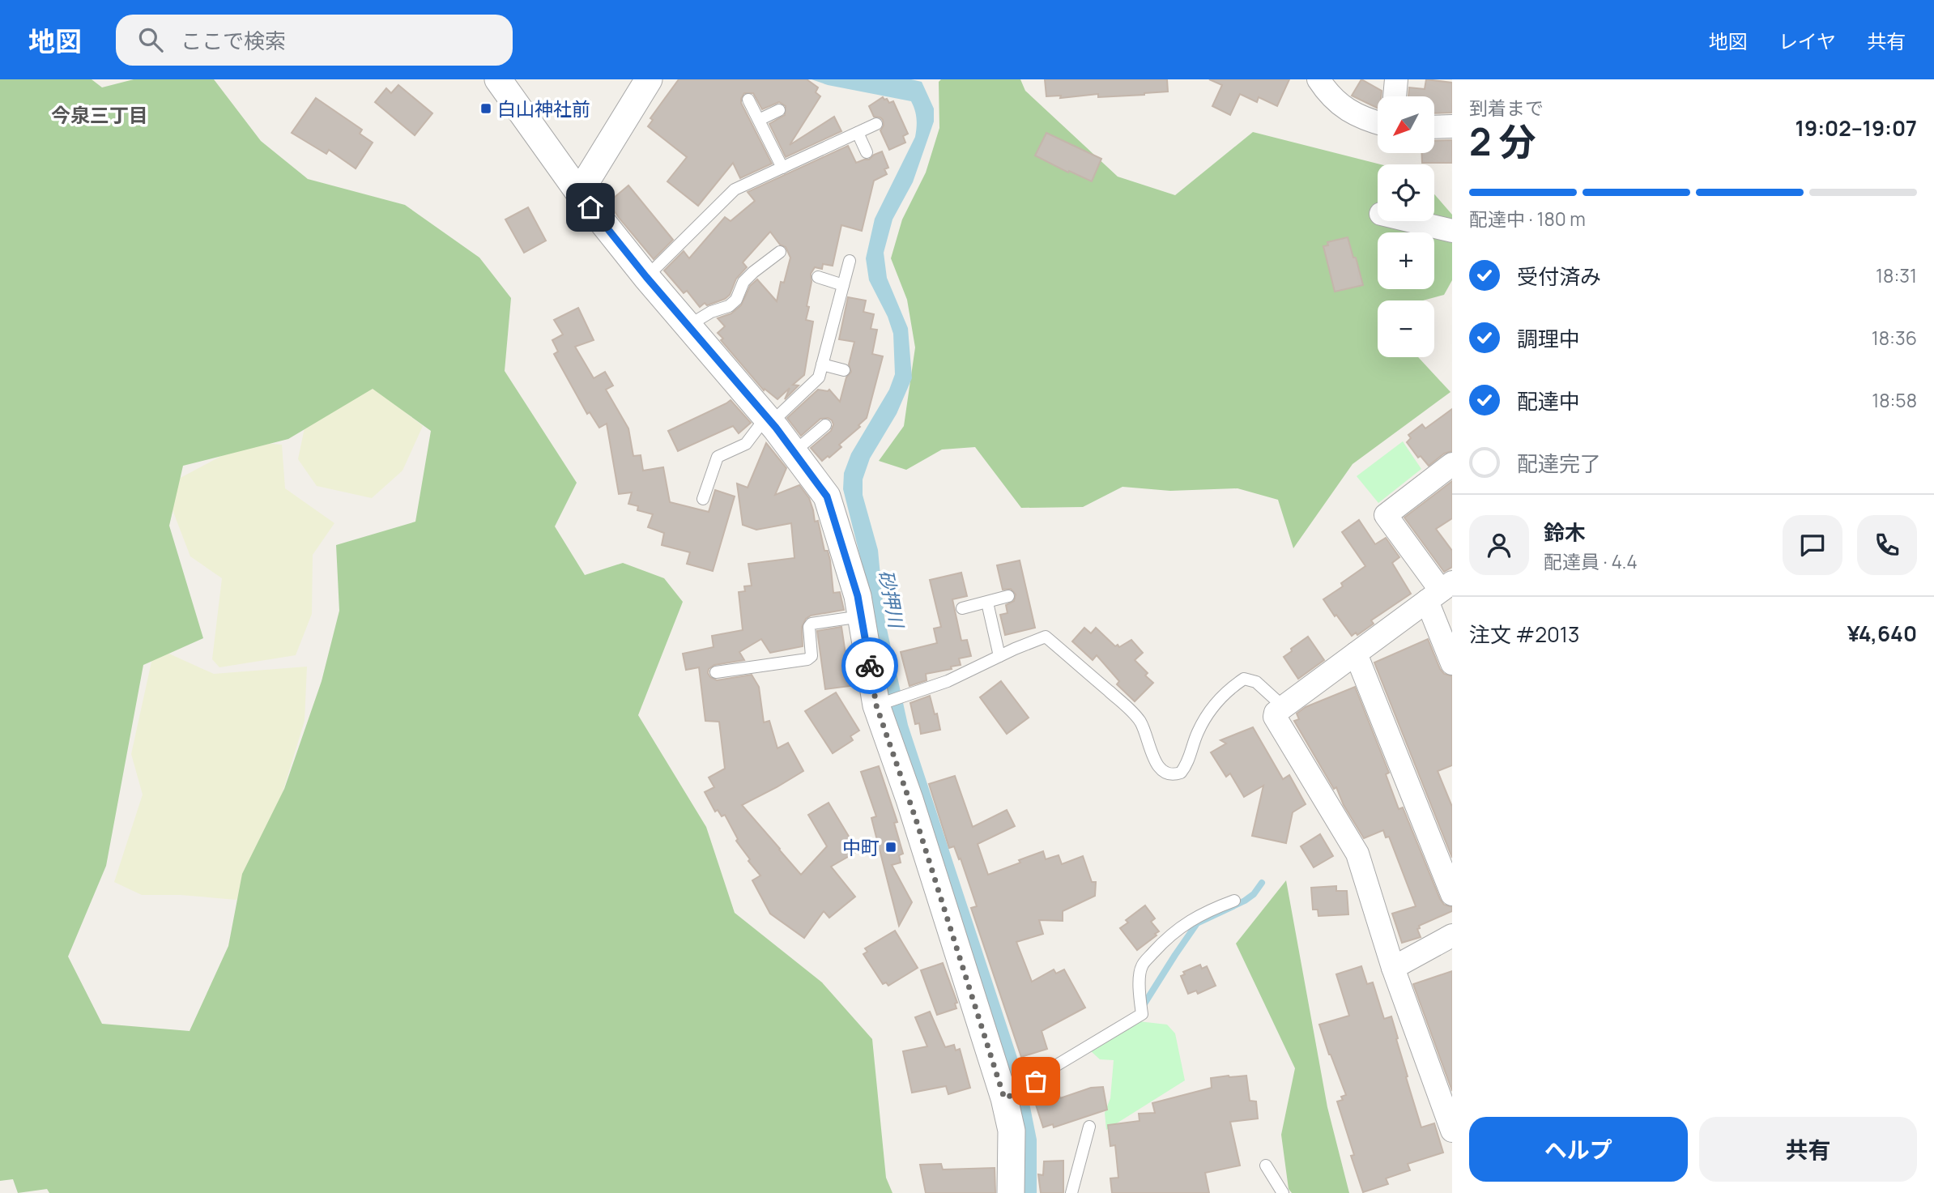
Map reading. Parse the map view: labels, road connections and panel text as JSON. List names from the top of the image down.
{
  "districts": ["今泉三丁目"],
  "water": ["砂押川"],
  "places": {
    "transit": ["白山神社前", "中町"]
  },
  "north": "bottom left",
  "page": {
    "header": "地図",
    "search": "ここで検索",
    "nav": ["地図", "レイヤ", "共有"],
    "heading": ["2 分", "到着まで", "19:02–19:07"],
    "panel": [
      "鈴木",
      "配達員 · 4.4",
      "注文 #2013",
      "¥4,640"
    ],
    "map_buttons": ["+", "−"],
    "bar": "配達中 · 180 m",
    "list": [
      ["受付済み", "18:31"],
      ["調理中", "18:36"],
      ["配達中", "18:58"],
      "配達完了"
    ],
    "buttons": ["ヘルプ", "共有"]
  }
}
